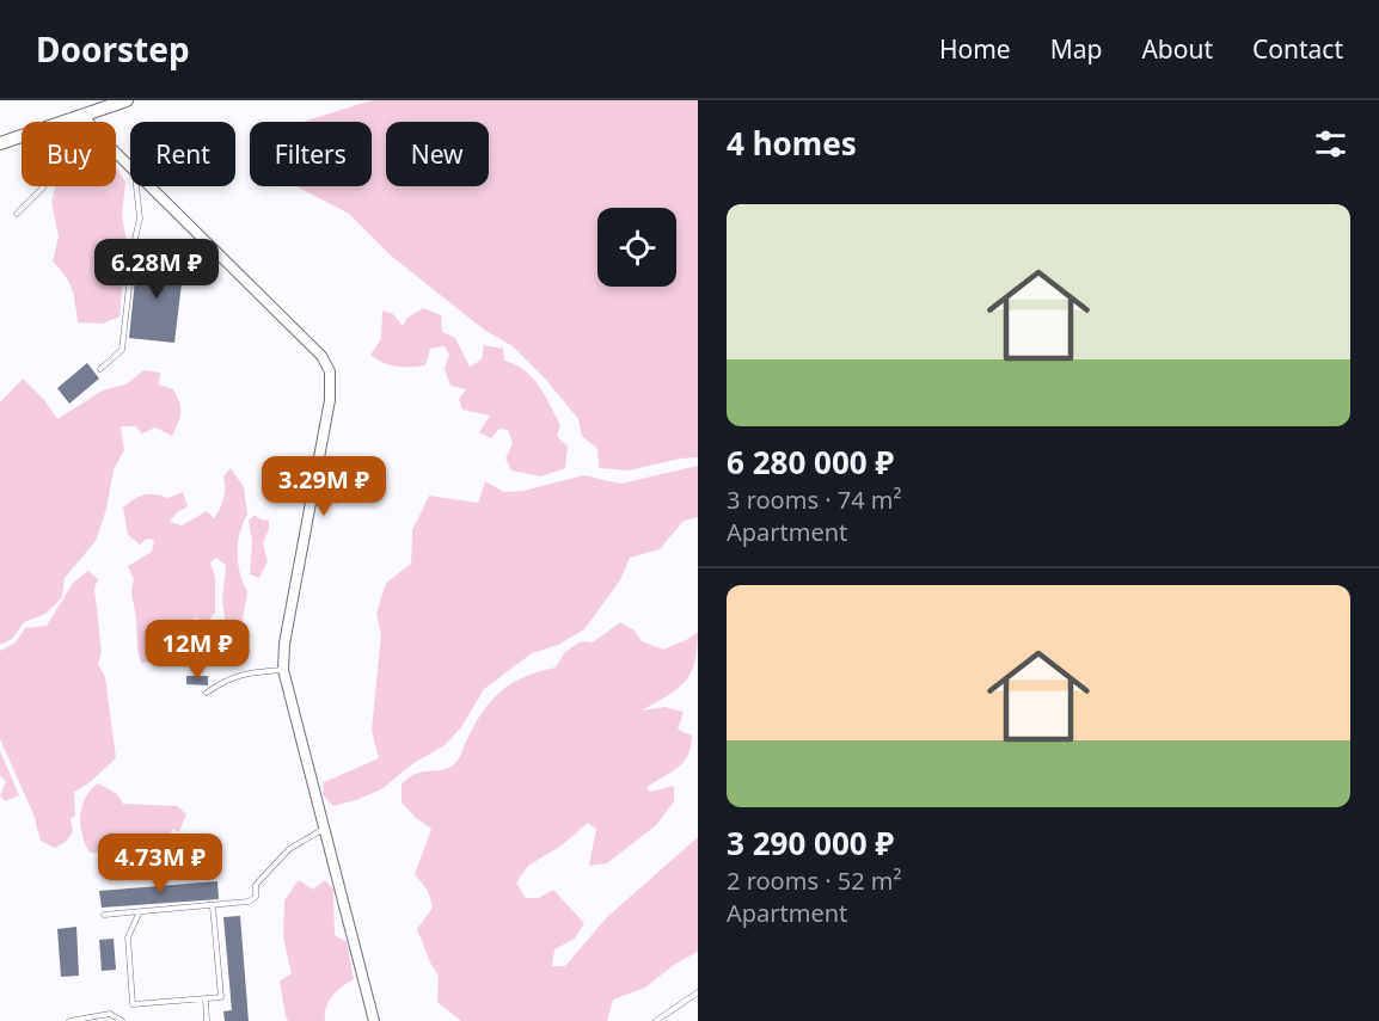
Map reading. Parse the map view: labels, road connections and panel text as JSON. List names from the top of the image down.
{
  "page": {
    "header": "Doorstep",
    "nav": [
      "Home",
      "Map",
      "About",
      "Contact"
    ],
    "heading": "4 homes",
    "chip": [
      "Buy",
      "Rent",
      "Filters",
      "New"
    ],
    "list": [
      {
        "name": "6 280 000 ₽",
        "note": "3 rooms · 74 m² · Apartment"
      },
      {
        "name": "3 290 000 ₽",
        "note": "2 rooms · 52 m² · Apartment"
      }
    ],
    "price": [
      "6.28M ₽",
      "3.29M ₽",
      "12M ₽",
      "4.73M ₽"
    ]
  }
}
